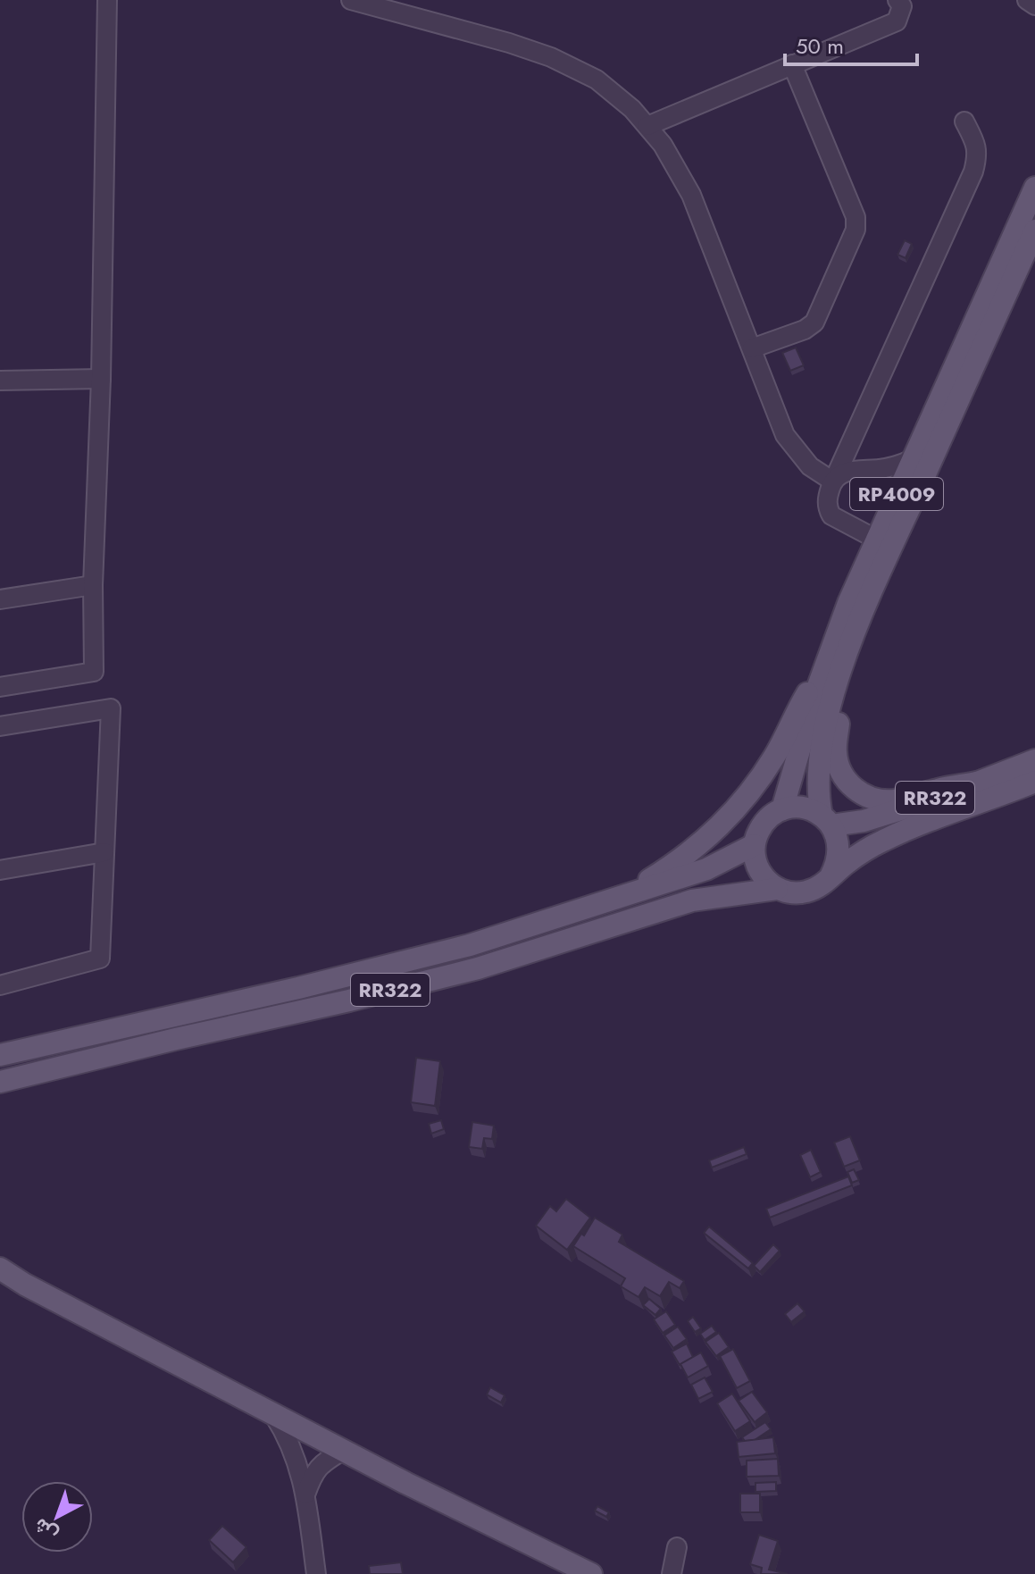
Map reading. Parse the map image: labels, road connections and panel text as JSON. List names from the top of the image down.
{
  "streets": {
    "main road": ["RP4009", "RR322"]
  },
  "crossings": [
    ["RP4009", "RR322"]
  ],
  "scale_bar": "50 m",
  "north": "bottom left"
}
